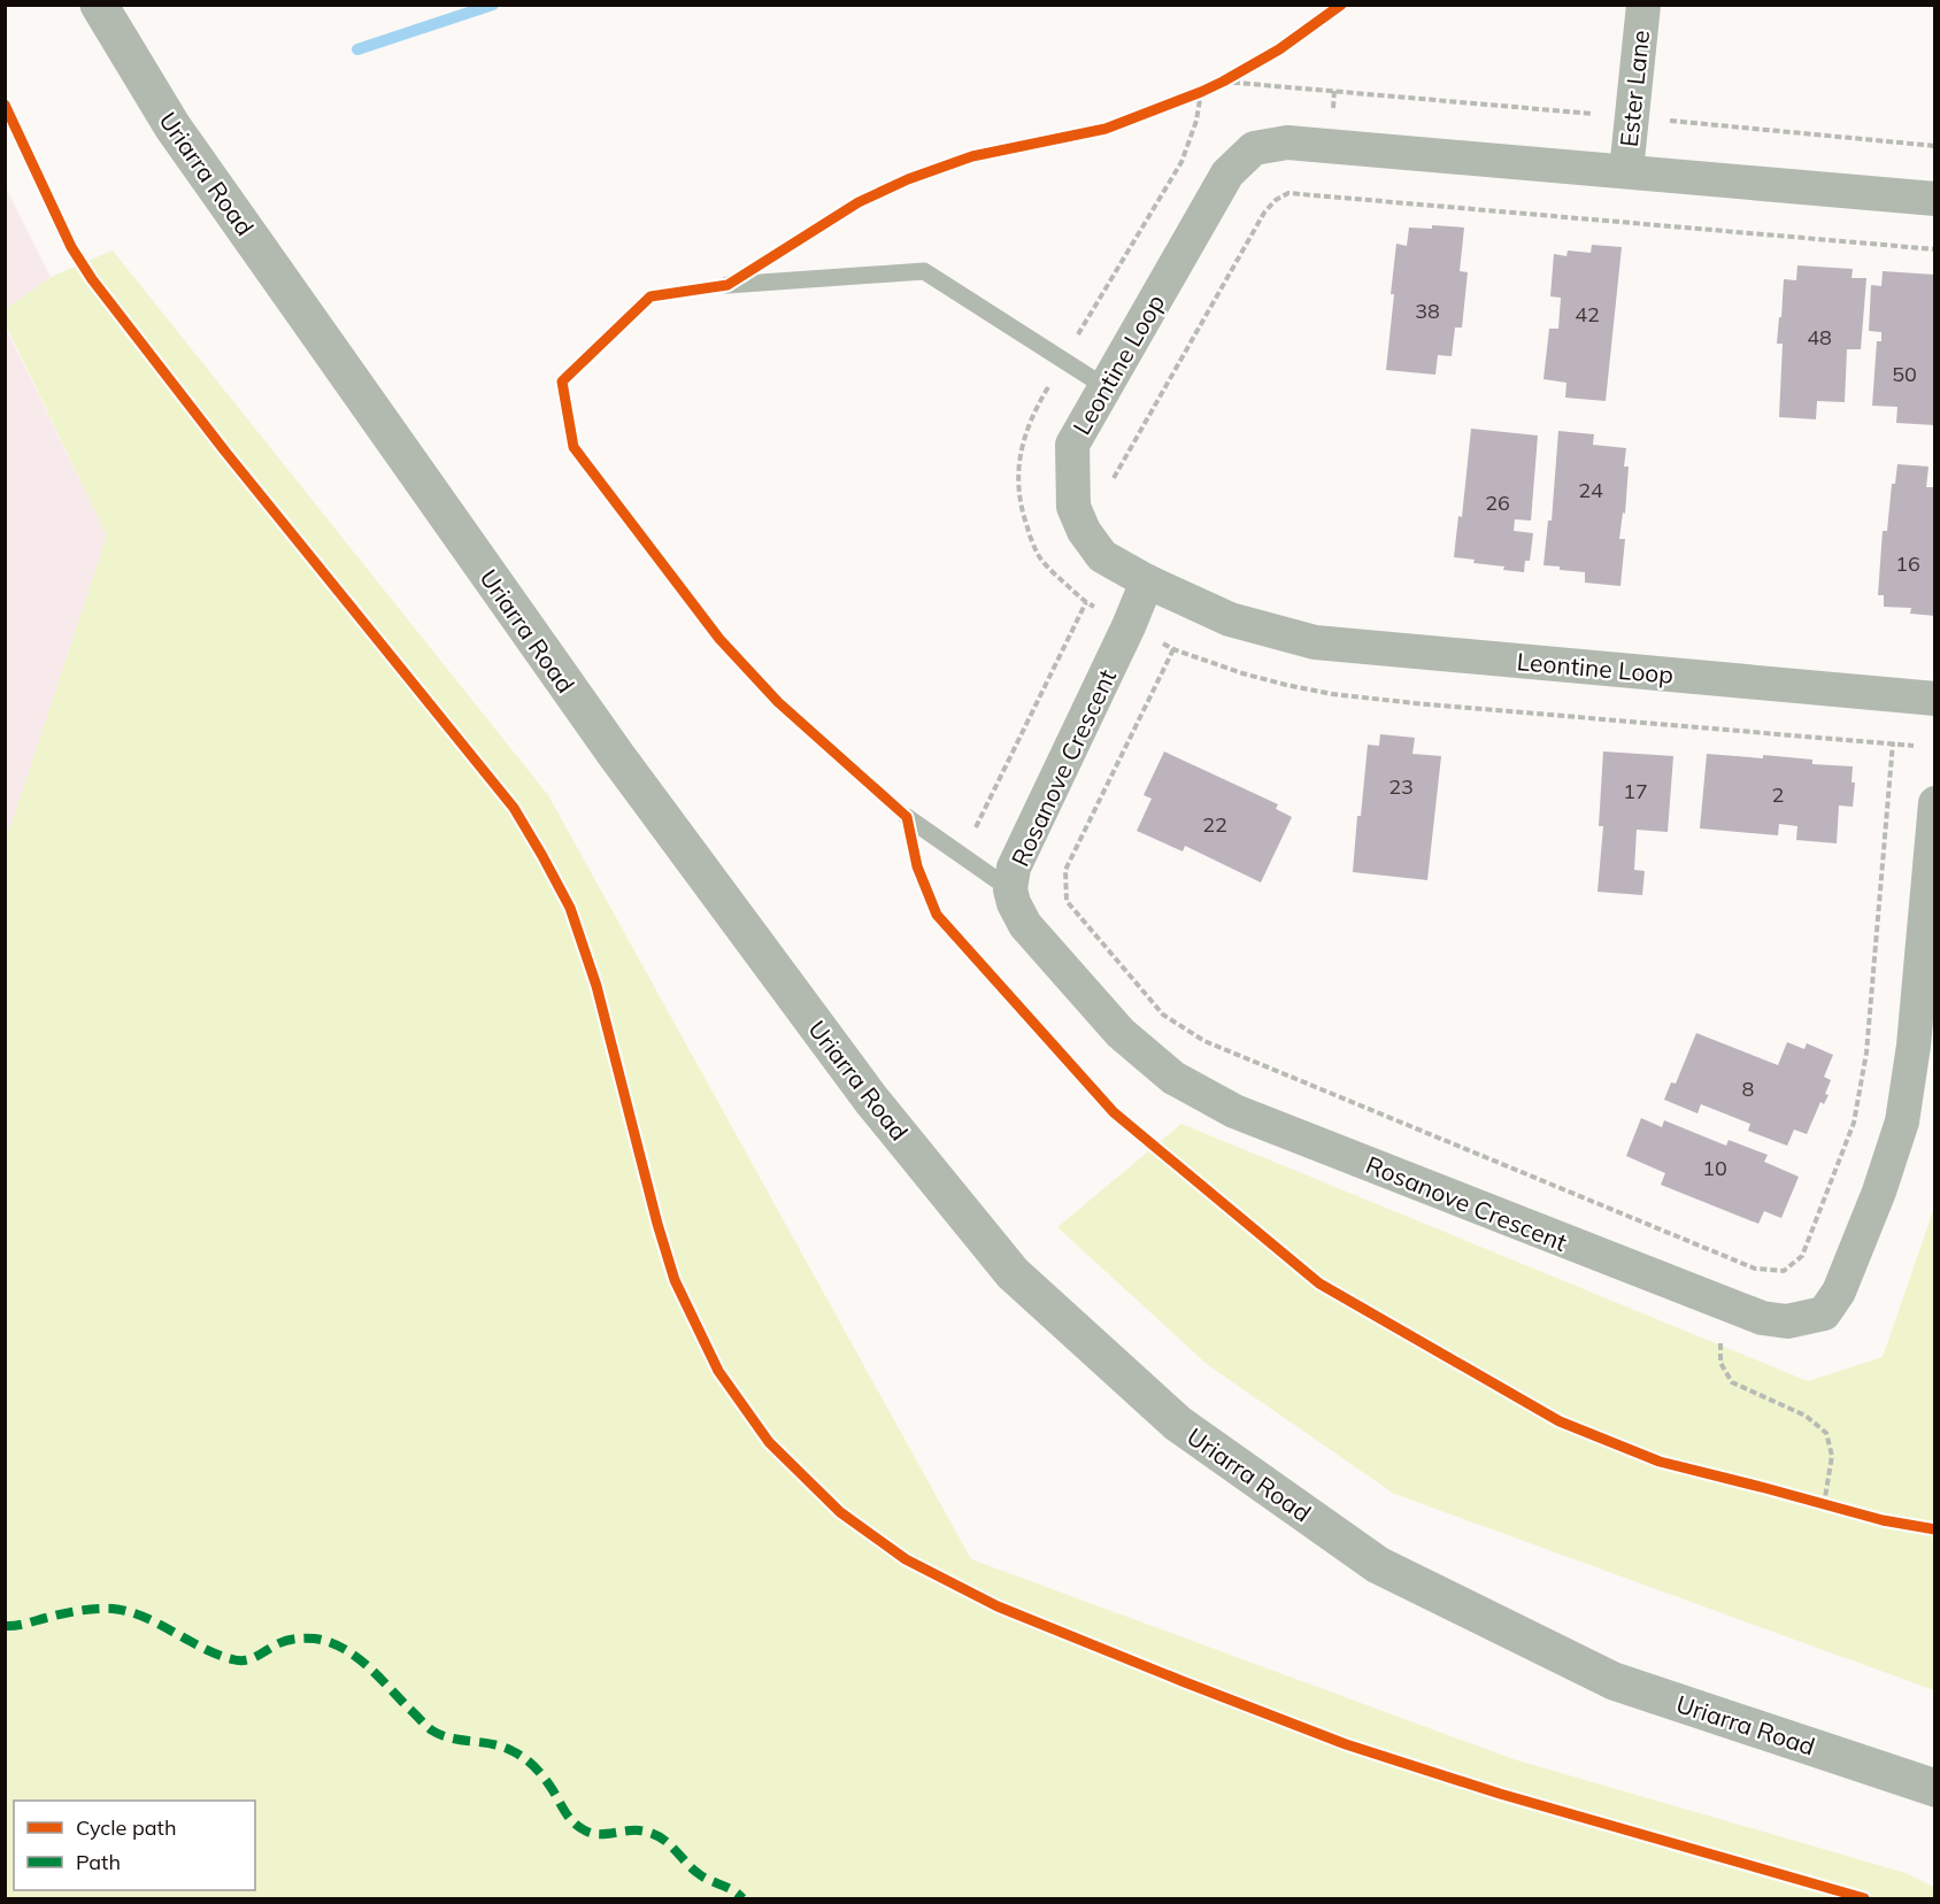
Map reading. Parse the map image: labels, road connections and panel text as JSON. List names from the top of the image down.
{
  "streets": {
    "street": [
      "Ester Lane",
      "Uriarra Road",
      "Leontine Loop",
      "Rosanove Crescent"
    ]
  },
  "crossings": [
    ["Ester Lane", "Leontine Loop"],
    ["Leontine Loop", "Rosanove Crescent"]
  ],
  "house_numbers": [
    "38",
    "42",
    "48",
    "50",
    "24",
    "26",
    "16",
    "23",
    "17",
    "2",
    "22",
    "8",
    "10"
  ],
  "legend": ["Cycle path", "Path"]
}
